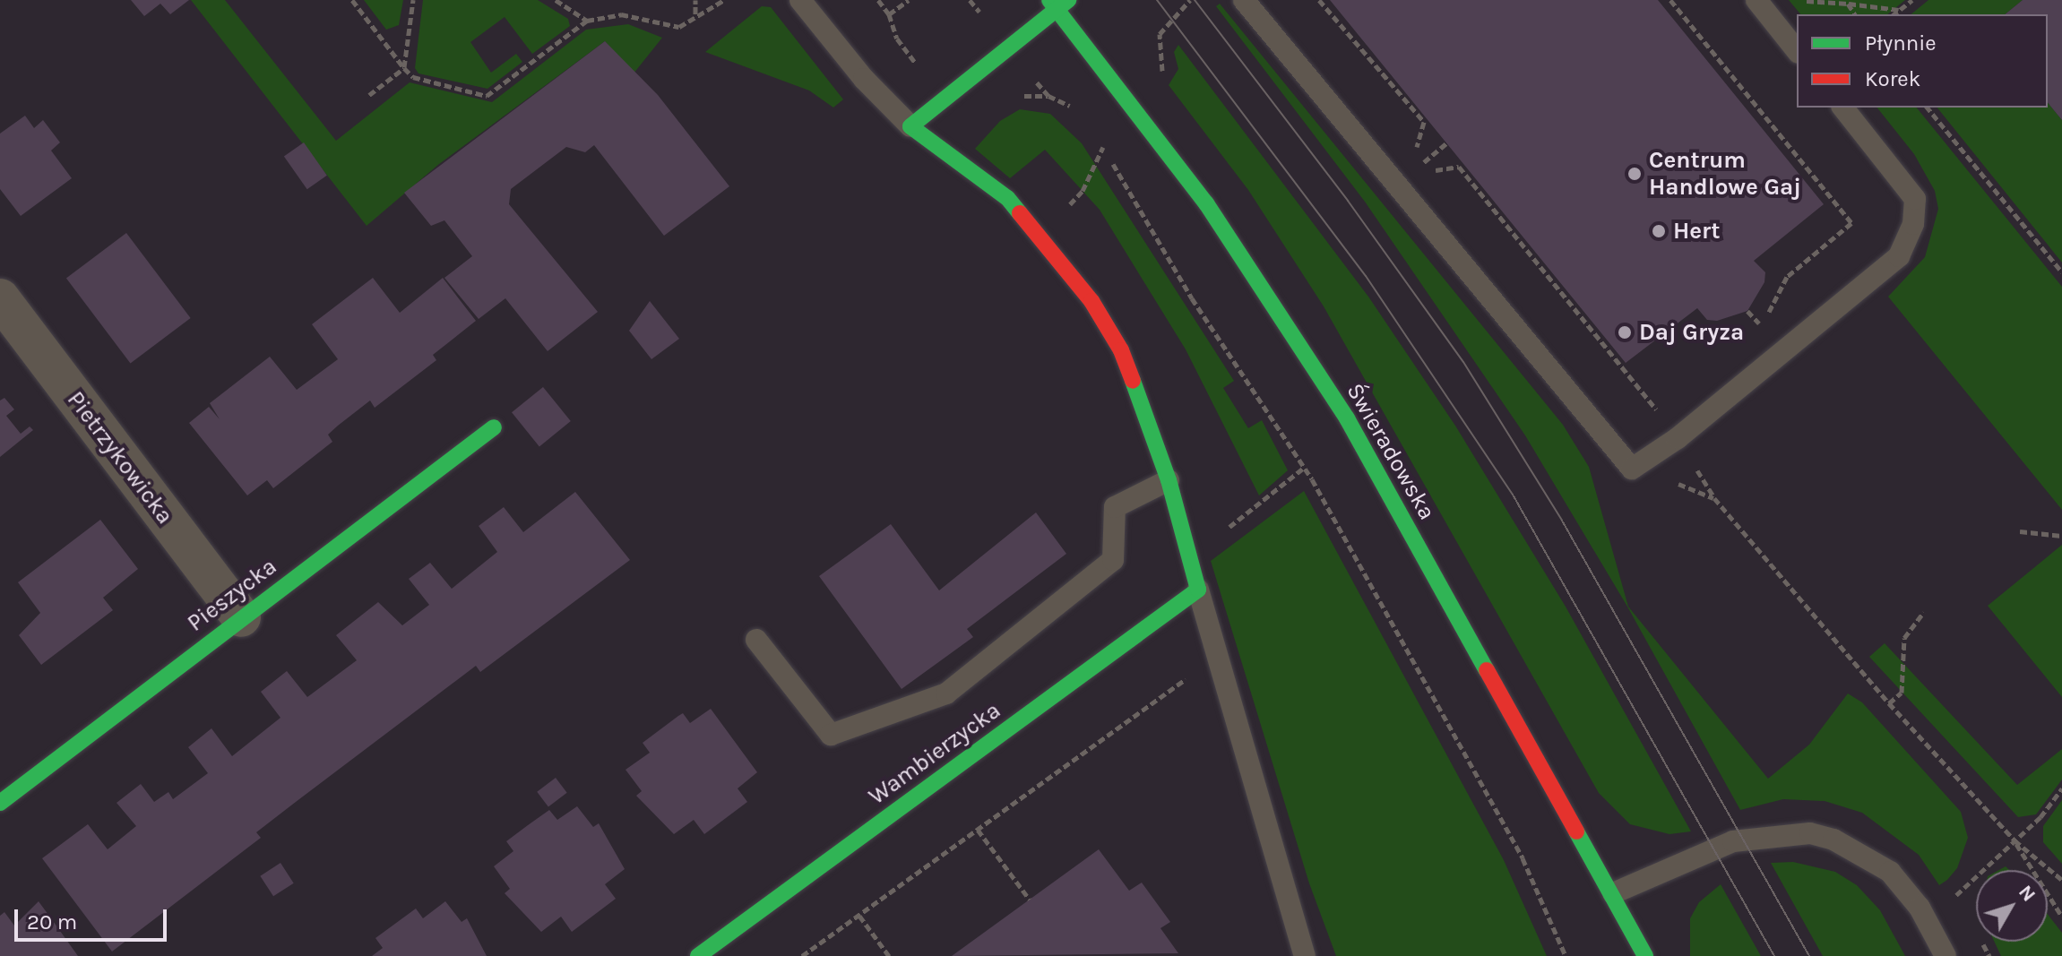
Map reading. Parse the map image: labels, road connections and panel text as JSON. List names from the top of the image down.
{
  "streets": {
    "street": [
      "Świeradowska",
      "Pietrzykowicka",
      "Pieszycka",
      "Wambierzycka"
    ]
  },
  "crossings": [
    ["Pietrzykowicka", "Pieszycka"]
  ],
  "places": ["Centrum Handlowe Gaj", "Hert", "Daj Gryza"],
  "legend": ["Płynnie", "Korek"],
  "scale_bar": "20 m",
  "north": "top right"
}
